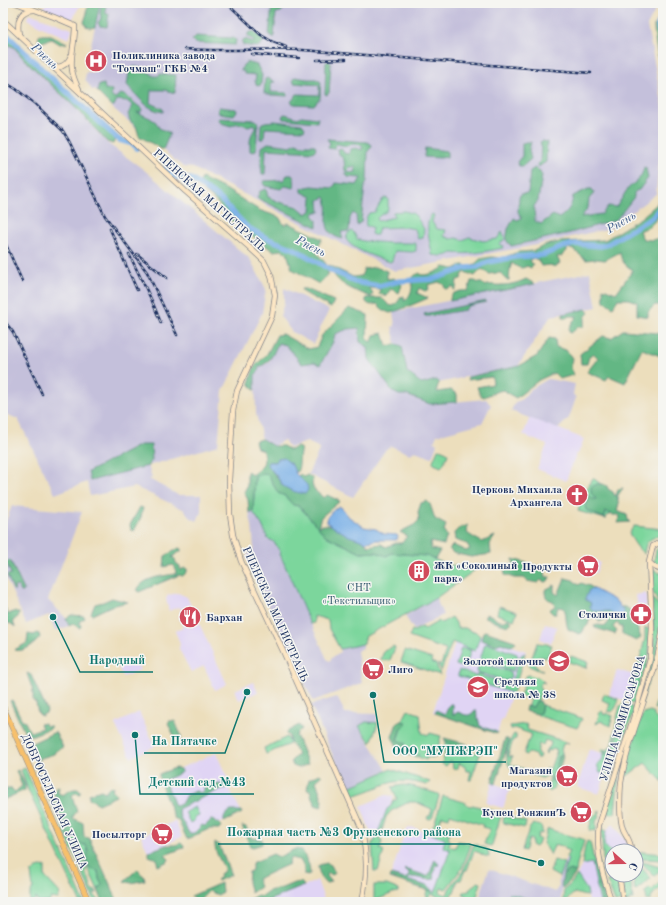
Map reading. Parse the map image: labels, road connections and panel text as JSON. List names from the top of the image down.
{
  "streets": {
    "main road": ["РПЕНСКАЯ МАГИСТРАЛЬ", "УЛИЦА КОМИССАРОВА", "ДОБРОСЕЛЬСКАЯ УЛИЦА"]
  },
  "water": ["Рпень"],
  "parks": ["СНТ «Текстильщик»"],
  "places": {
    "hospital": ["Поликлиника завода \"Точмаш\" ГКБ №4"],
    "church": ["Церковь Михаила Архангела"],
    "supermarket": [
      "Продукты",
      "Лиго",
      "Магазин продуктов",
      "Купец РонжинЪ",
      "Посылторг"
    ],
    "building": ["ЖК «Соколиный парк»"],
    "pharmacy": ["Столички"],
    "other": [
      "Народный",
      "На Пятачке",
      "ООО \"МУПЖРЭП\"",
      "Детский сад №43",
      "Пожарная часть №3 Фрунзенского района"
    ],
    "restaurant": ["Бархан"],
    "school or university": ["Золотой ключик", "Средняя школа № 38"]
  },
  "north": "right"
}
